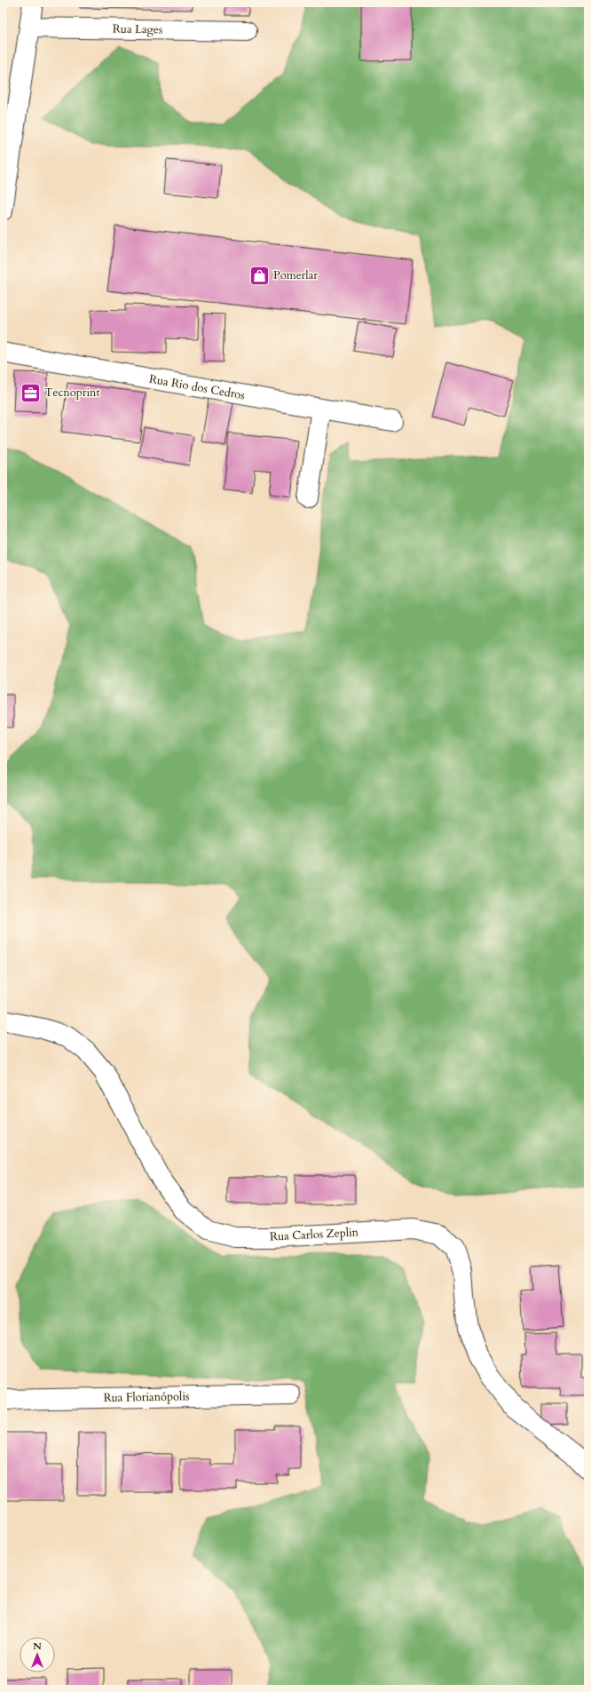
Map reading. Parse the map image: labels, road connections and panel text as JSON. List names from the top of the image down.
{
  "streets": {
    "street": [
      "Rua Lages",
      "Rua Rio dos Cedros",
      "Rua Carlos Zeplin",
      "Rua Florianópolis"
    ]
  },
  "places": {
    "shop": ["Pomerlar"],
    "office": ["Tecnoprint"]
  },
  "north": "top"
}
